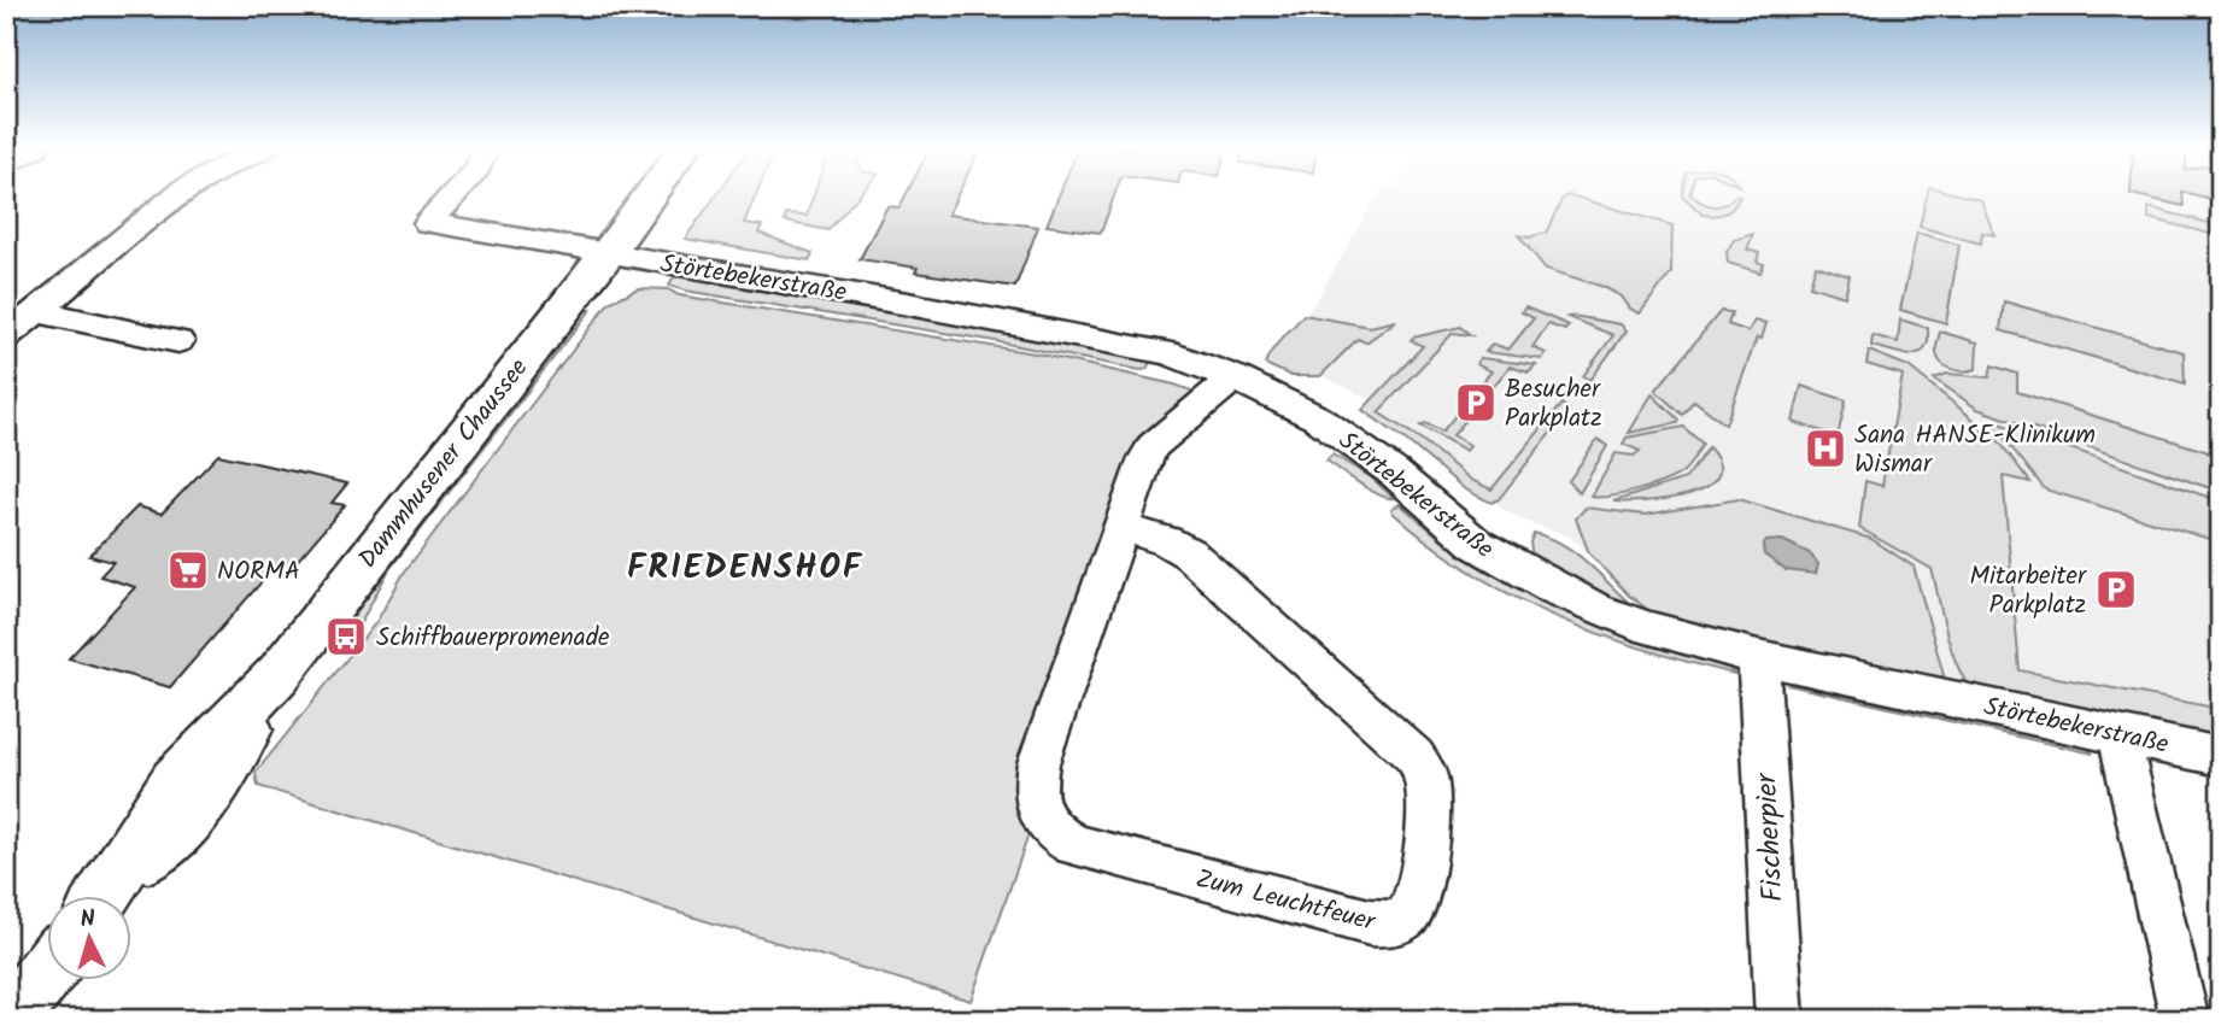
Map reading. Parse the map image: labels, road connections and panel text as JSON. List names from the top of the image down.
{
  "streets": {
    "street": [
      "Störtebekerstraße",
      "Dammhusener Chaussee",
      "Fischerpier",
      "Zum Leuchtfeuer"
    ]
  },
  "crossings": [
    ["Störtebekerstraße", "Dammhusener Chaussee"],
    ["Störtebekerstraße", "Fischerpier"],
    ["Störtebekerstraße", "Zum Leuchtfeuer"]
  ],
  "districts": ["FRIEDENSHOF"],
  "places": {
    "parking": ["Besucher Parkplatz", "Mitarbeiter Parkplatz"],
    "hospital": ["Sana HANSE-Klinikum Wismar"],
    "supermarket": ["NORMA"],
    "bus stop": ["Schiffbauerpromenade"]
  },
  "north": "top"
}
